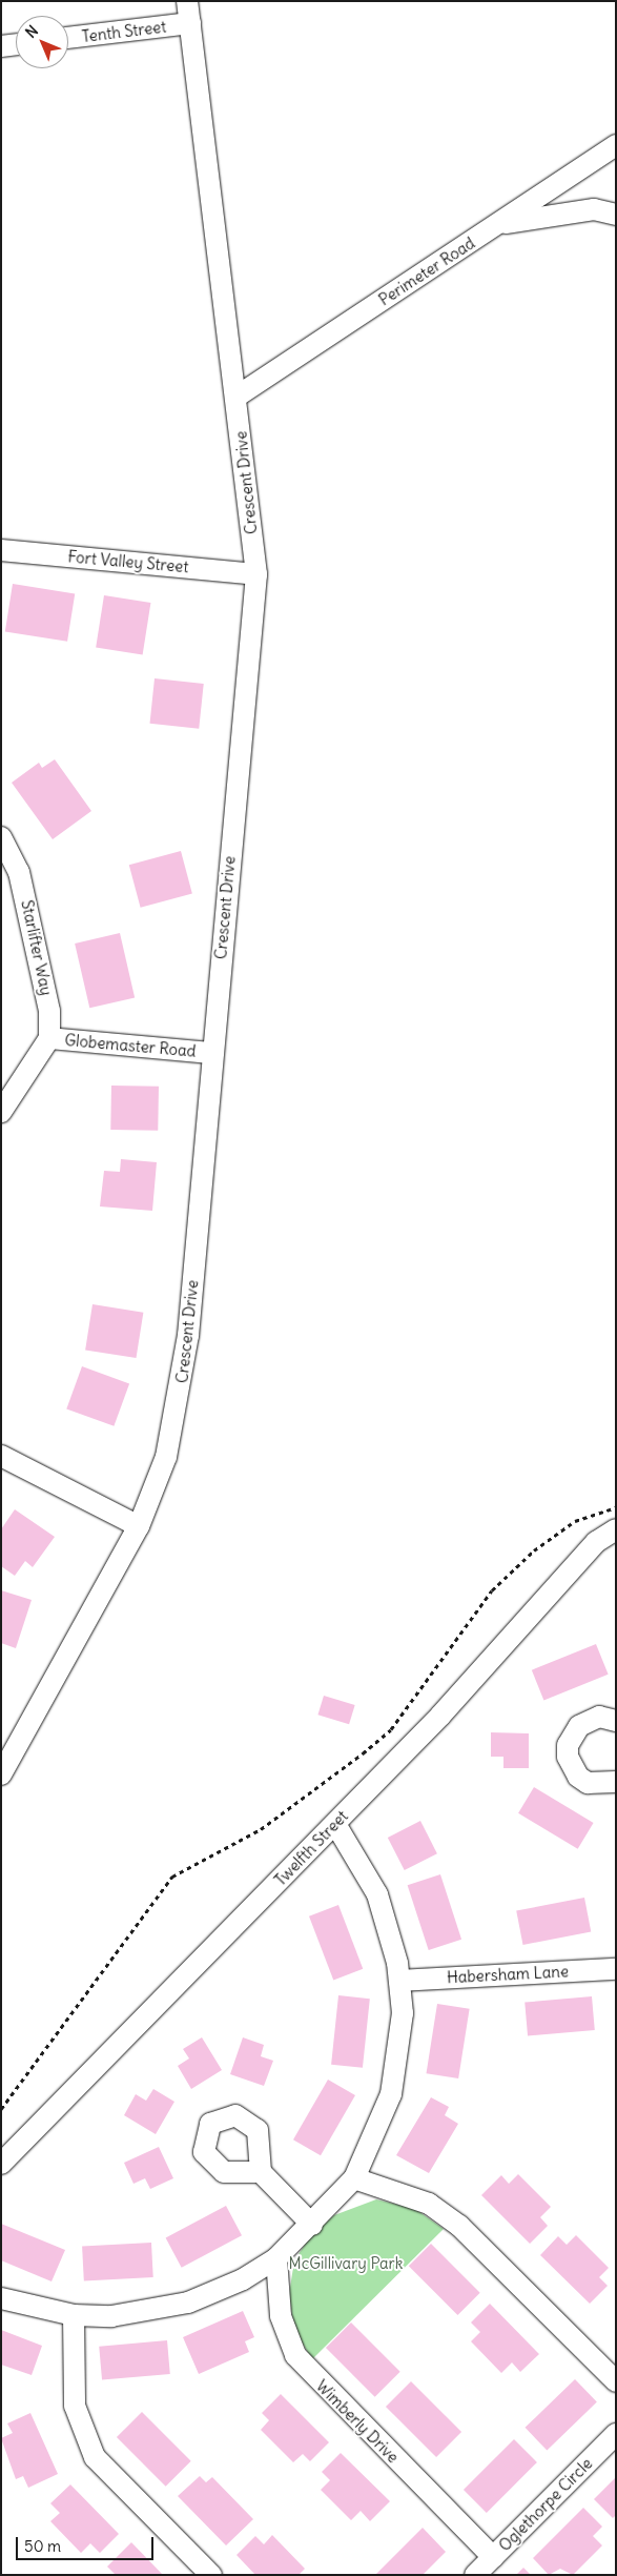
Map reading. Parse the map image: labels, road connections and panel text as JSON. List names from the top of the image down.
{
  "streets": {
    "street": [
      "Tenth Street",
      "Perimeter Road",
      "Crescent Drive",
      "Fort Valley Street",
      "Starlifter Way",
      "Globemaster Road",
      "Twelfth Street",
      "Habersham Lane",
      "Wimberly Drive",
      "Oglethorpe Circle"
    ]
  },
  "crossings": [
    ["Tenth Street", "Crescent Drive"],
    ["Perimeter Road", "Crescent Drive"],
    ["Crescent Drive", "Fort Valley Street"],
    ["Crescent Drive", "Globemaster Road"],
    ["Starlifter Way", "Globemaster Road"],
    ["Wimberly Drive", "Oglethorpe Circle"]
  ],
  "parks": ["McGillivary Park"],
  "scale_bar": "50 m",
  "north": "top left"
}
